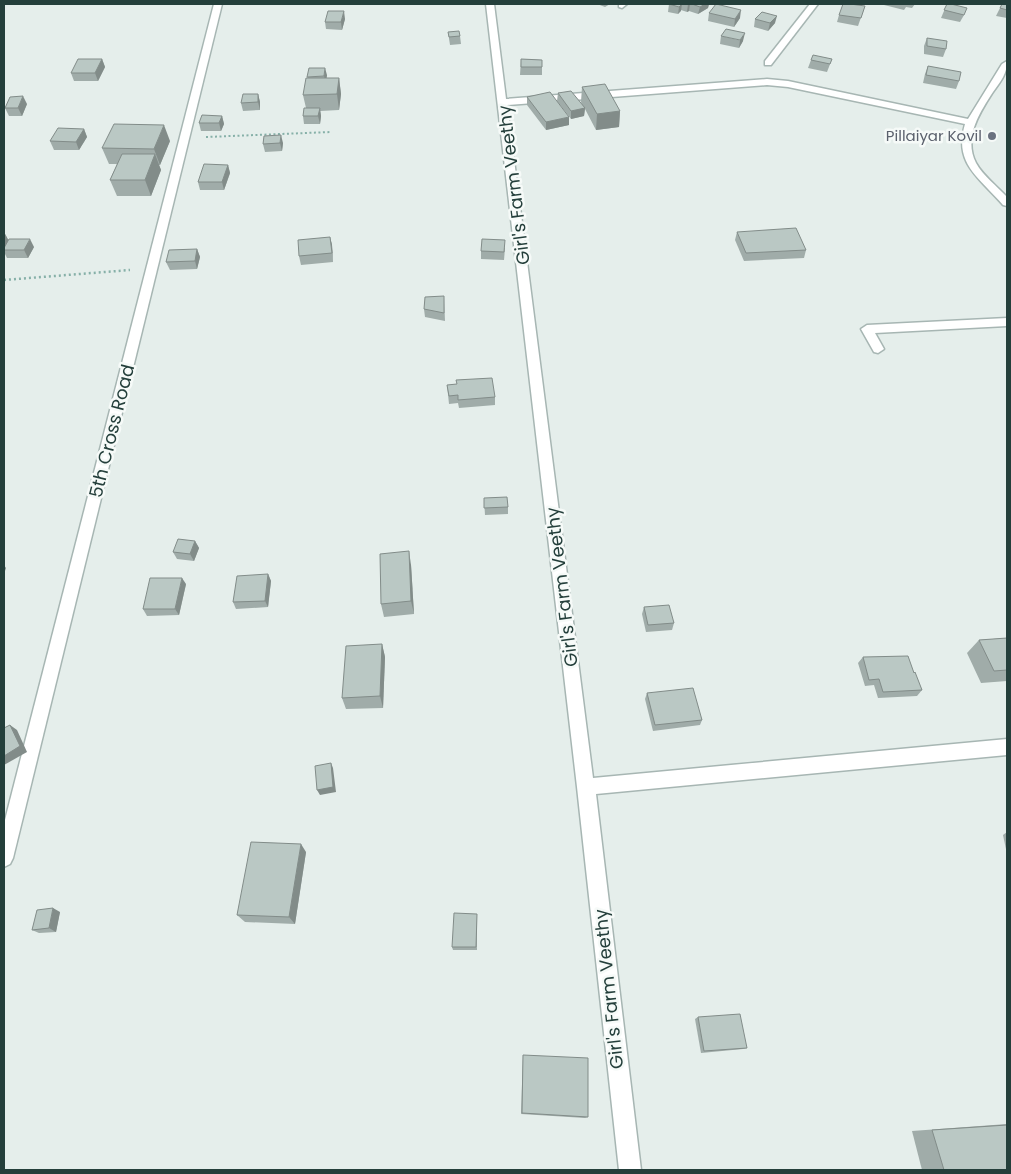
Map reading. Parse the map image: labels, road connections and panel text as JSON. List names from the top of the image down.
{
  "streets": {
    "street": ["Girl's Farm Veethy", "5th Cross Road"]
  },
  "places": ["Pillaiyar Kovil"]
}
